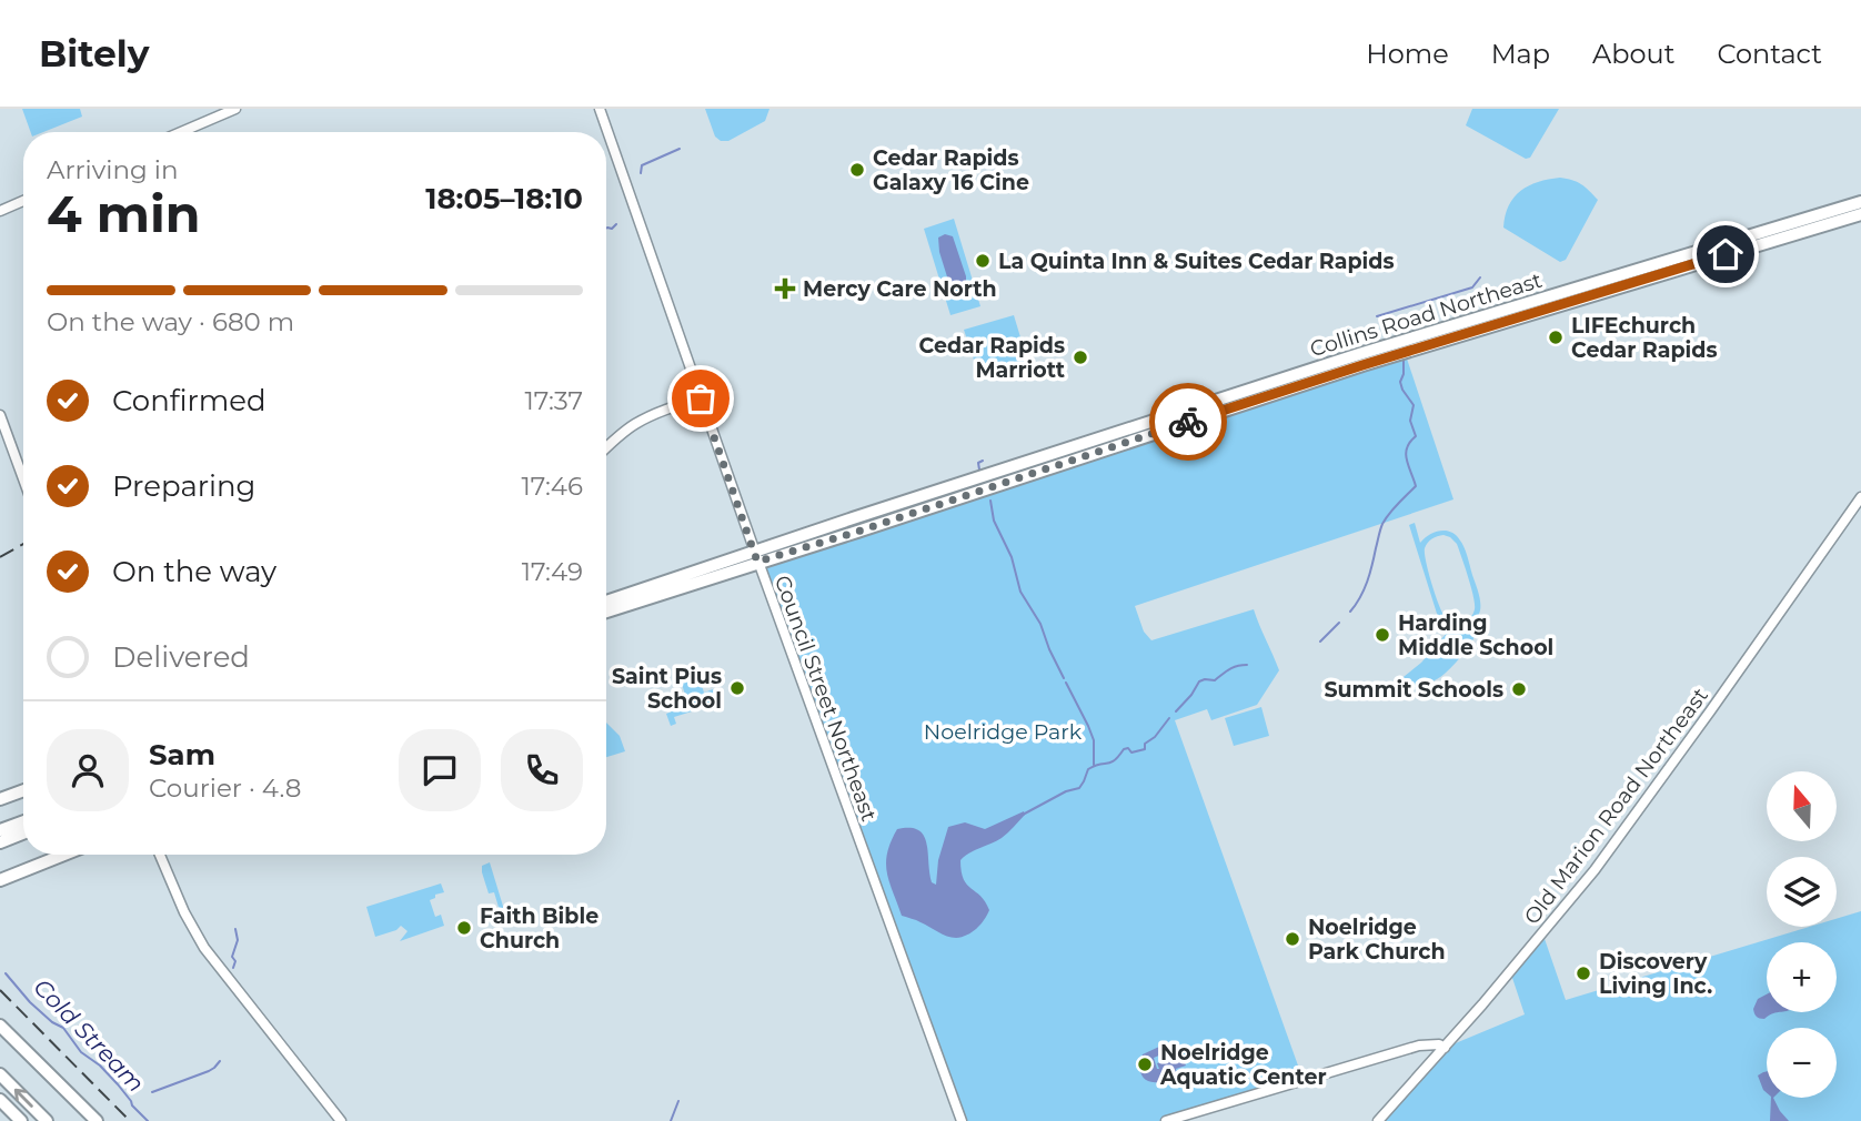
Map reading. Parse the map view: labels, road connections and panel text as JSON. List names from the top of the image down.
{
  "streets": {
    "highway": ["Collins Road Northeast"],
    "street": ["Council Street Northeast", "Old Marion Road Northeast"]
  },
  "crossings": [
    ["Collins Road Northeast", "Council Street Northeast"]
  ],
  "water": ["Cold Stream"],
  "parks": ["Noelridge Park"],
  "places": {
    "other": [
      "Cedar Rapids Galaxy 16 Cine",
      "La Quinta Inn & Suites Cedar Rapids",
      "LIFEchurch Cedar Rapids",
      "Cedar Rapids Marriott",
      "Harding Middle School",
      "Saint Pius School",
      "Summit Schools",
      "Faith Bible Church",
      "Noelridge Park Church",
      "Discovery Living Inc.",
      "Noelridge Aquatic Center"
    ],
    "health": ["Mercy Care North"]
  },
  "north": "top",
  "page": {
    "header": "Bitely",
    "nav": [
      "Home",
      "Map",
      "About",
      "Contact"
    ],
    "heading": ["4 min", "Arriving in", "18:05–18:10"],
    "panel": ["Sam", "Courier · 4.8"],
    "bar": "On the way · 680 m",
    "list": [
      ["Confirmed", "17:37"],
      ["Preparing", "17:46"],
      ["On the way", "17:49"],
      "Delivered"
    ],
    "map_buttons": ["+", "−"]
  }
}
